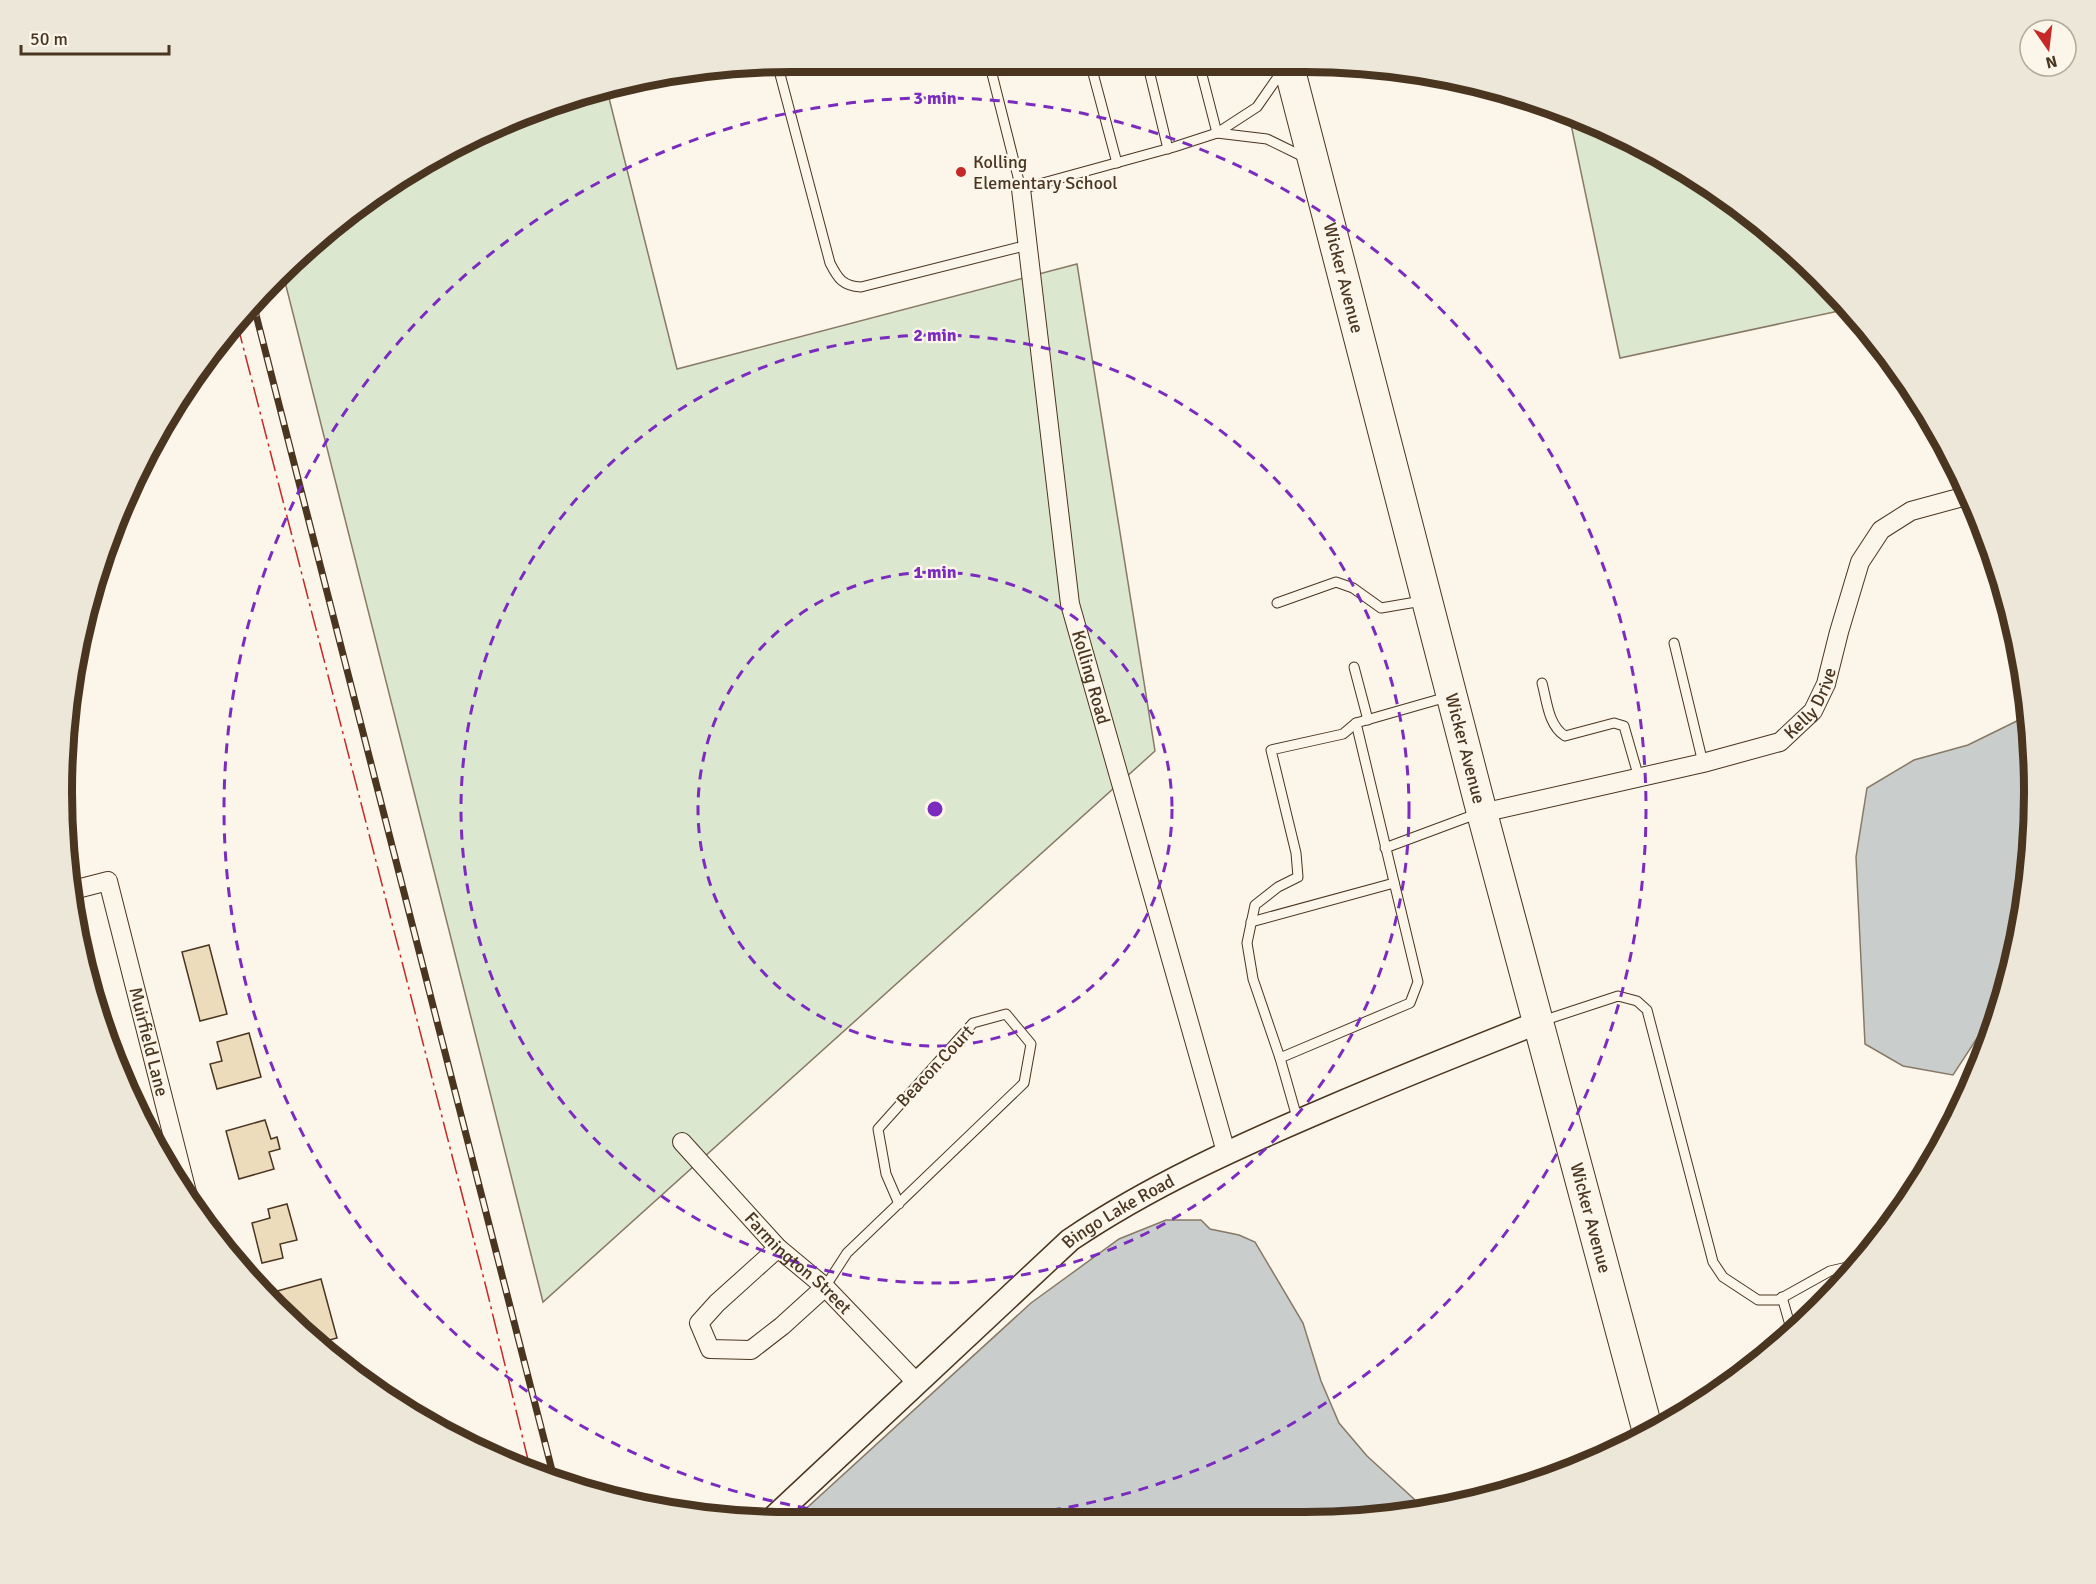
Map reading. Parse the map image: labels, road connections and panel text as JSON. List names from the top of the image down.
{
  "streets": {
    "highway": ["Wicker Avenue"],
    "street": [
      "Kolling Road",
      "Kelly Drive",
      "Muirfield Lane",
      "Beacon Court",
      "Bingo Lake Road",
      "Farmington Street"
    ]
  },
  "crossings": [
    ["Wicker Avenue", "Kelly Drive"],
    ["Wicker Avenue", "Bingo Lake Road"],
    ["Kolling Road", "Bingo Lake Road"],
    ["Beacon Court", "Farmington Street"],
    ["Bingo Lake Road", "Farmington Street"]
  ],
  "places": ["Kolling Elementary School"],
  "scale_bar": "50 m",
  "north": "bottom",
  "rings": ["3 min", "2 min", "1 min"]
}
